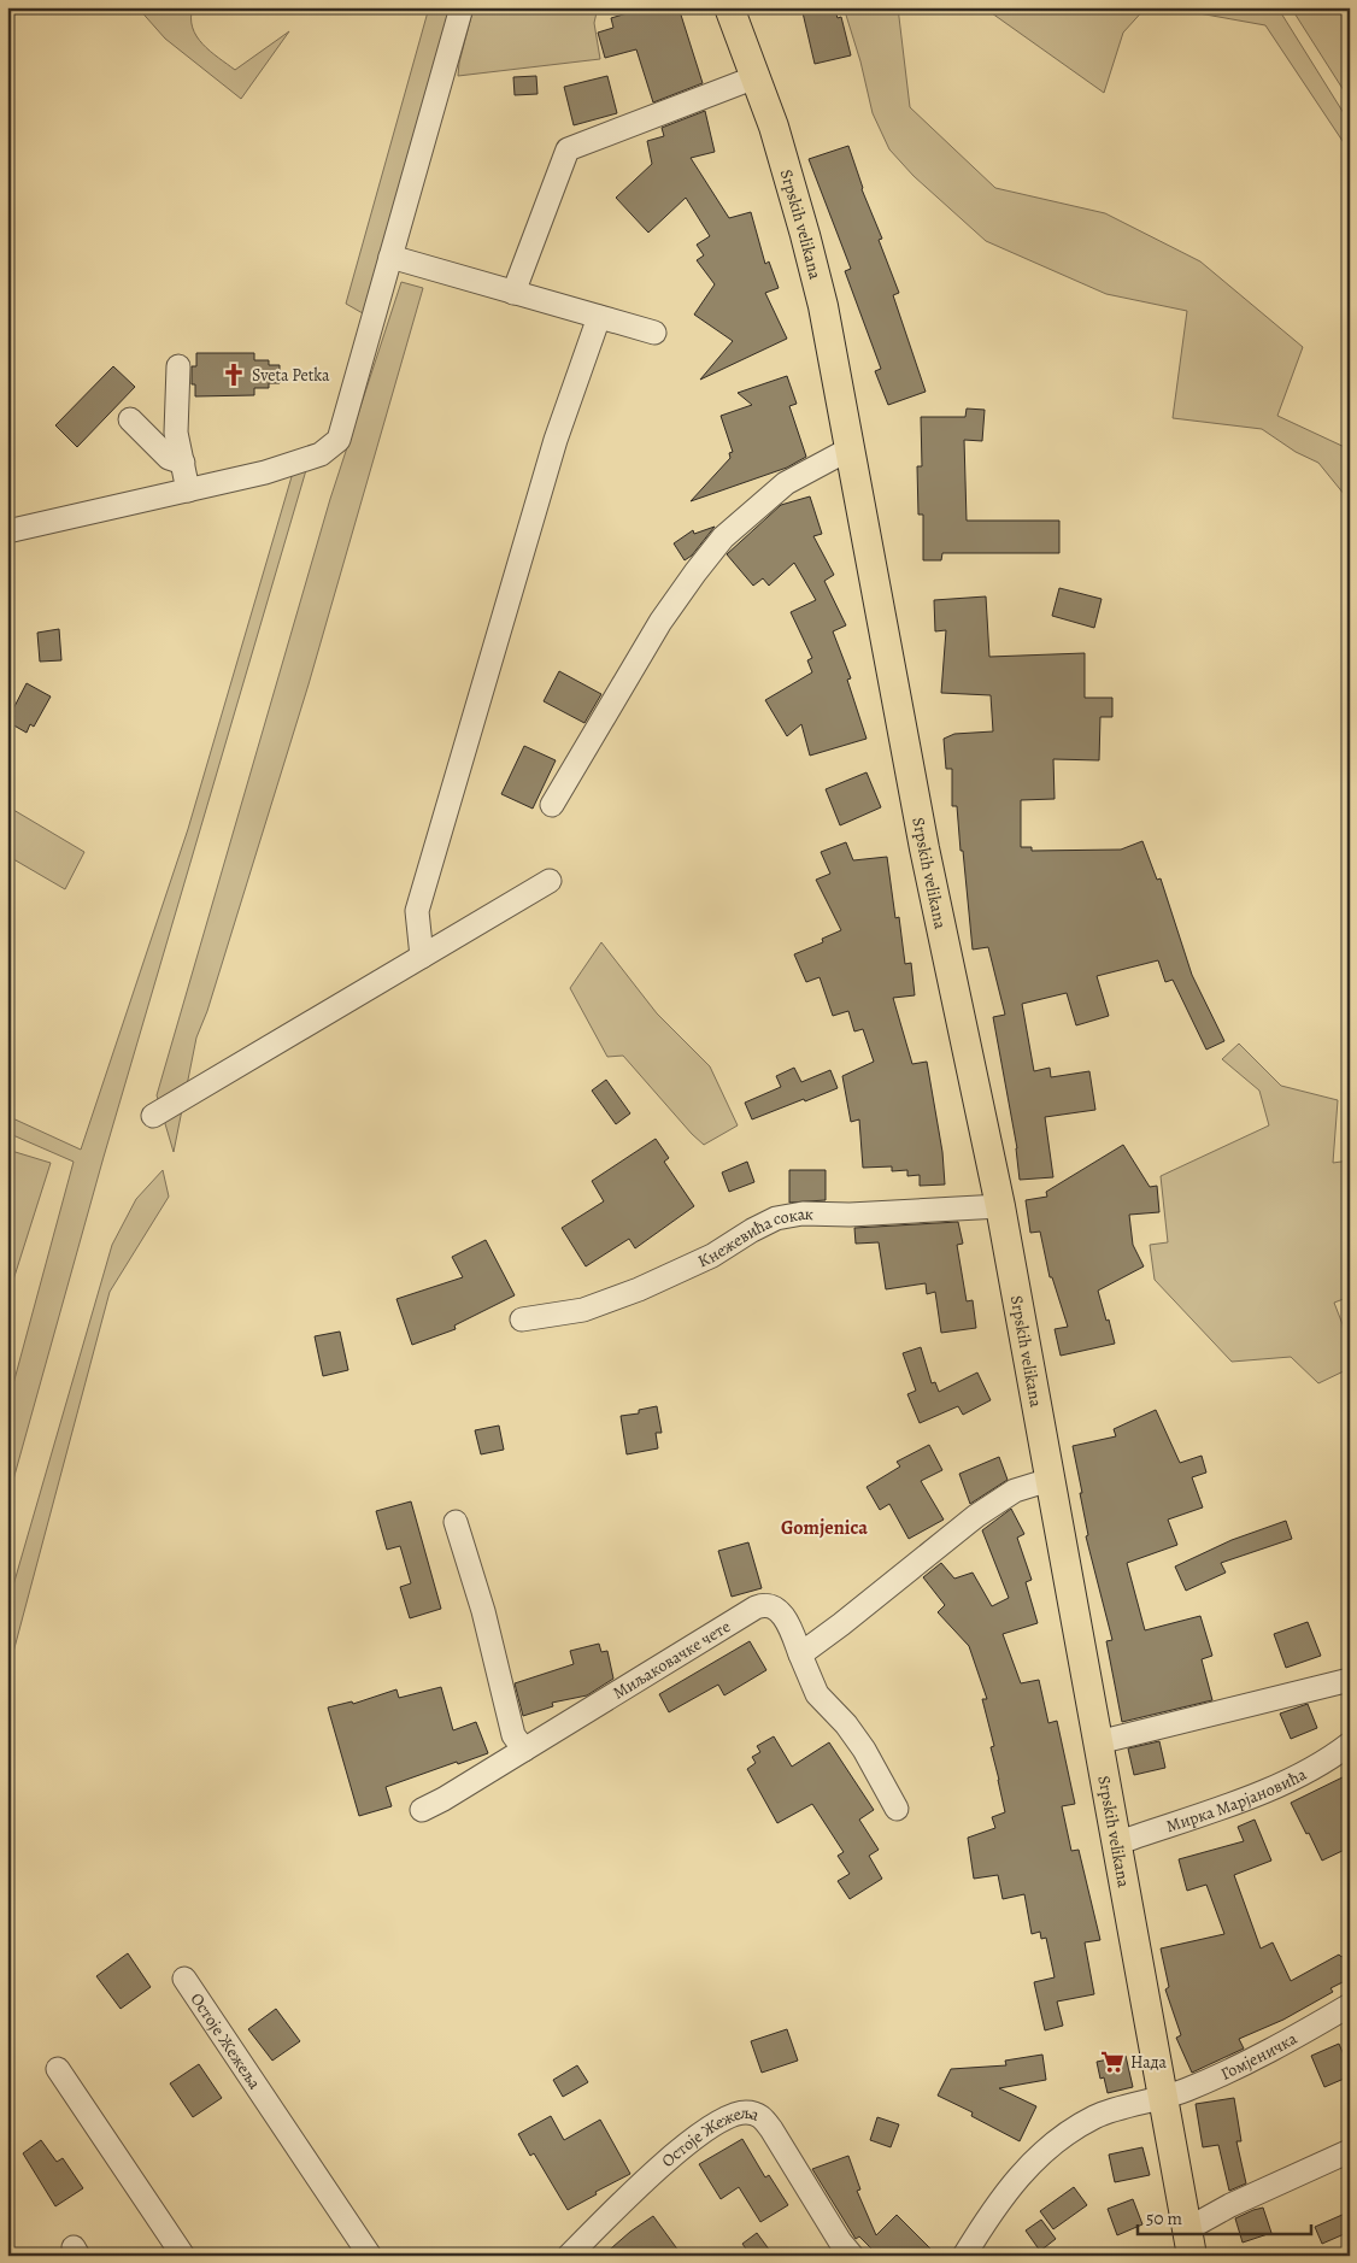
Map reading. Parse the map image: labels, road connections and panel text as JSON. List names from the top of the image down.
{
  "streets": {
    "main road": ["Srpskih velikana"],
    "street": [
      "Кнежевића сокак",
      "Миљаковачке чете",
      "Мирка Марјановића",
      "Остоје Жежеља",
      "Гомјеничка"
    ]
  },
  "crossings": [
    ["Srpskih velikana", "Кнежевића сокак"],
    ["Srpskih velikana", "Мирка Марјановића"],
    ["Srpskih velikana", "Гомјеничка"]
  ],
  "districts": ["Gomjenica"],
  "places": {
    "church": ["Sveta Petka"],
    "supermarket": ["Нада"]
  },
  "scale_bar": "50 m"
}
